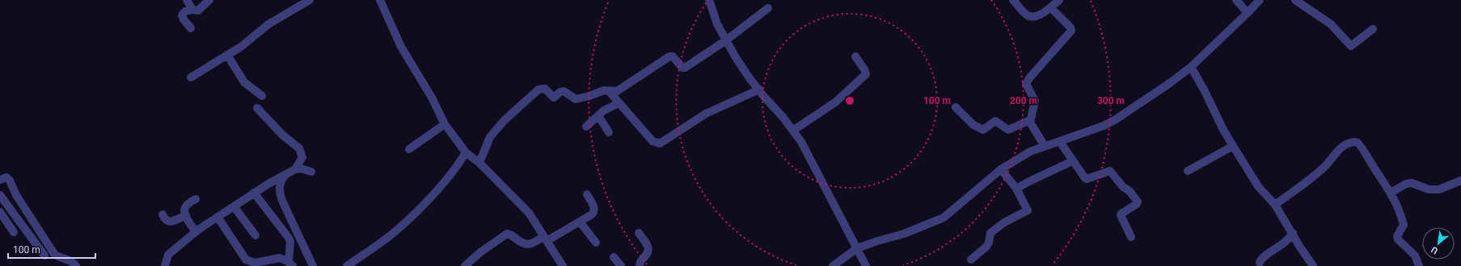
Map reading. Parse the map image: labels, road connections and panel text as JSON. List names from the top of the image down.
{
  "scale_bar": "100 m",
  "north": "bottom left",
  "rings": ["100 m", "200 m", "300 m"]
}
